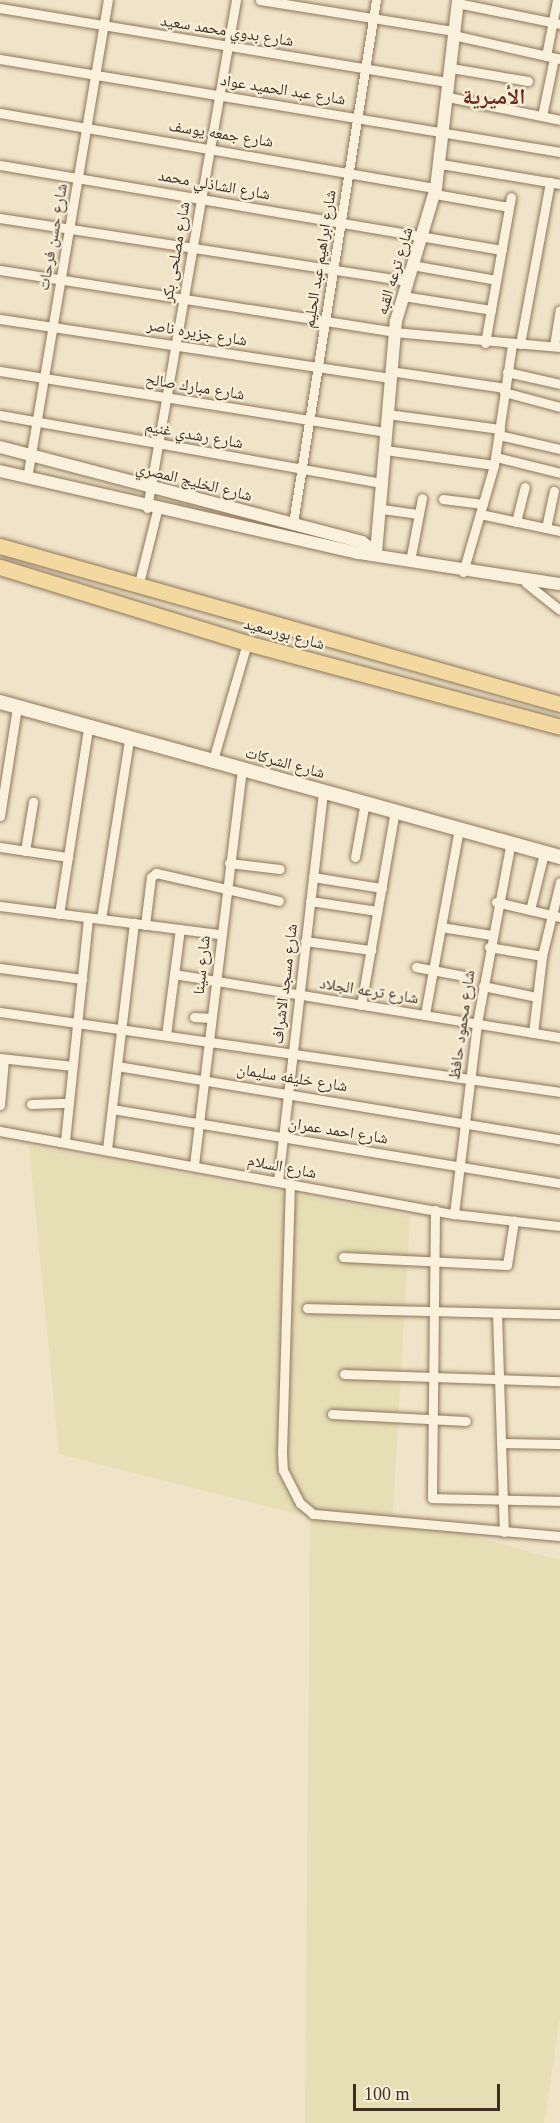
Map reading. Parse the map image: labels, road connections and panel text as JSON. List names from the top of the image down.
{
  "streets": {
    "main road": ["شارع بورسعيد", "شارع الشركات"],
    "street": [
      "شارع بدوي محمد سعيد",
      "شارع عبد الحميد عواد",
      "شارع جمعه يوسف",
      "شارع الشاذلي محمد",
      "شارع حسن فرحات",
      "شارع مصلحى بكر",
      "شارع ابراهيم عبد الحليم",
      "شارع ترعه القبه",
      "شارع جزيره ناصر",
      "شارع مبارك صالح",
      "شارع رشدي غنيم",
      "شارع الخليج المصري",
      "شارع سينا",
      "شارع مسجد الاشراف",
      "شارع ترعه الجلاد",
      "شارع محمود حافظ",
      "شارع خليفه سليمان",
      "شارع احمد عمران",
      "شارع السلام"
    ]
  },
  "crossings": [
    ["شارع بدوي محمد سعيد", "شارع حسن فرحات"],
    ["شارع بدوي محمد سعيد", "شارع مصلحى بكر"],
    ["شارع بدوي محمد سعيد", "شارع ابراهيم عبد الحليم"],
    ["شارع بدوي محمد سعيد", "شارع ترعه القبه"],
    ["شارع عبد الحميد عواد", "شارع حسن فرحات"],
    ["شارع عبد الحميد عواد", "شارع مصلحى بكر"],
    ["شارع عبد الحميد عواد", "شارع ابراهيم عبد الحليم"],
    ["شارع عبد الحميد عواد", "شارع ترعه القبه"],
    ["شارع جمعه يوسف", "شارع حسن فرحات"],
    ["شارع جمعه يوسف", "شارع مصلحى بكر"],
    ["شارع جمعه يوسف", "شارع ابراهيم عبد الحليم"],
    ["شارع جمعه يوسف", "شارع ترعه القبه"],
    ["شارع الشاذلي محمد", "شارع حسن فرحات"],
    ["شارع الشاذلي محمد", "شارع مصلحى بكر"],
    ["شارع الشاذلي محمد", "شارع ابراهيم عبد الحليم"],
    ["شارع الشاذلي محمد", "شارع ترعه القبه"],
    ["شارع حسن فرحات", "شارع جزيره ناصر"],
    ["شارع حسن فرحات", "شارع مبارك صالح"],
    ["شارع حسن فرحات", "شارع رشدي غنيم"],
    ["شارع حسن فرحات", "شارع الخليج المصري"],
    ["شارع مصلحى بكر", "شارع جزيره ناصر"],
    ["شارع مصلحى بكر", "شارع مبارك صالح"],
    ["شارع مصلحى بكر", "شارع رشدي غنيم"],
    ["شارع مصلحى بكر", "شارع الخليج المصري"],
    ["شارع مصلحى بكر", "شارع بورسعيد"],
    ["شارع ابراهيم عبد الحليم", "شارع جزيره ناصر"],
    ["شارع ابراهيم عبد الحليم", "شارع مبارك صالح"],
    ["شارع ابراهيم عبد الحليم", "شارع رشدي غنيم"],
    ["شارع ابراهيم عبد الحليم", "شارع الخليج المصري"],
    ["شارع ترعه القبه", "شارع جزيره ناصر"],
    ["شارع ترعه القبه", "شارع مبارك صالح"],
    ["شارع ترعه القبه", "شارع رشدي غنيم"],
    ["شارع ترعه القبه", "شارع الخليج المصري"],
    ["شارع الشركات", "شارع سينا"],
    ["شارع الشركات", "شارع مسجد الاشراف"],
    ["شارع الشركات", "شارع محمود حافظ"],
    ["شارع سينا", "شارع ترعه الجلاد"],
    ["شارع سينا", "شارع خليفه سليمان"],
    ["شارع سينا", "شارع احمد عمران"],
    ["شارع سينا", "شارع السلام"],
    ["شارع مسجد الاشراف", "شارع ترعه الجلاد"],
    ["شارع مسجد الاشراف", "شارع خليفه سليمان"],
    ["شارع مسجد الاشراف", "شارع احمد عمران"],
    ["شارع مسجد الاشراف", "شارع السلام"],
    ["شارع ترعه الجلاد", "شارع محمود حافظ"],
    ["شارع محمود حافظ", "شارع خليفه سليمان"],
    ["شارع محمود حافظ", "شارع احمد عمران"],
    ["شارع محمود حافظ", "شارع السلام"]
  ],
  "districts": ["الأميرية"],
  "scale_bar": "100 m"
}
